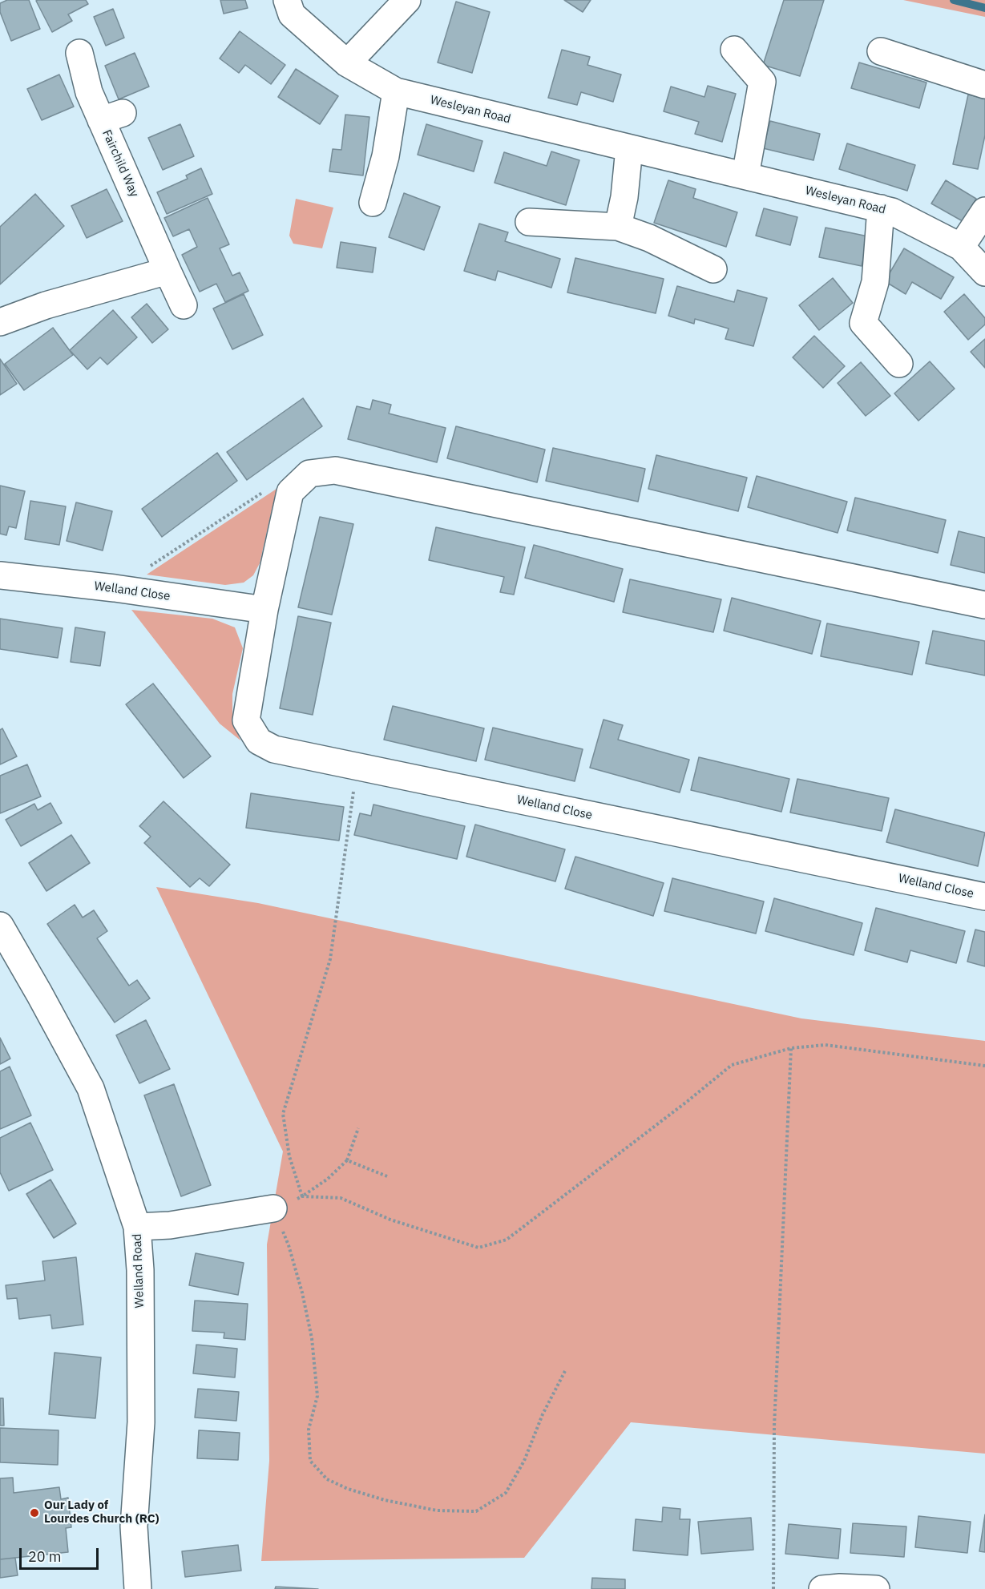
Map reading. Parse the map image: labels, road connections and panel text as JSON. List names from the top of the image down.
{
  "streets": {
    "street": [
      "Wesleyan Road",
      "Fairchild Way",
      "Welland Close",
      "Welland Road"
    ]
  },
  "places": ["Our Lady of Lourdes Church (RC)"],
  "scale_bar": "20 m"
}
